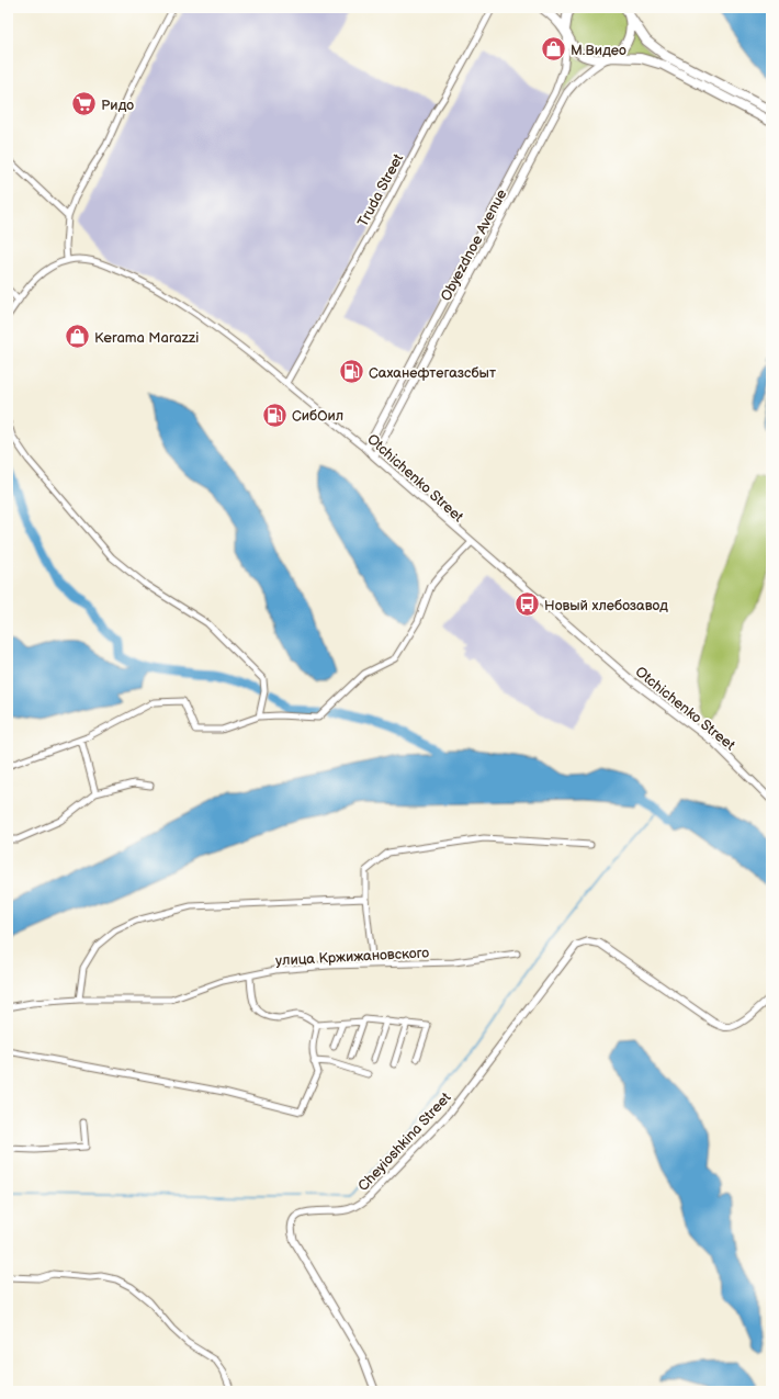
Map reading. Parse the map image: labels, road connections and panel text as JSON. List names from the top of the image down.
{
  "streets": {
    "street": [
      "Truda Street",
      "Obyezdnoe Avenue",
      "Otchichenko Street",
      "улица Кржижановского",
      "Cheyioshkina Street"
    ]
  },
  "crossings": [
    ["Truda Street", "Otchichenko Street"],
    ["Obyezdnoe Avenue", "Otchichenko Street"]
  ],
  "places": {
    "shop": ["М.Видео", "Kerama Marazzi"],
    "supermarket": ["Ридо"],
    "fuel station": ["Саханефтегазсбыт", "СибОил"],
    "bus stop": ["Новый хлебозавод"]
  }
}
